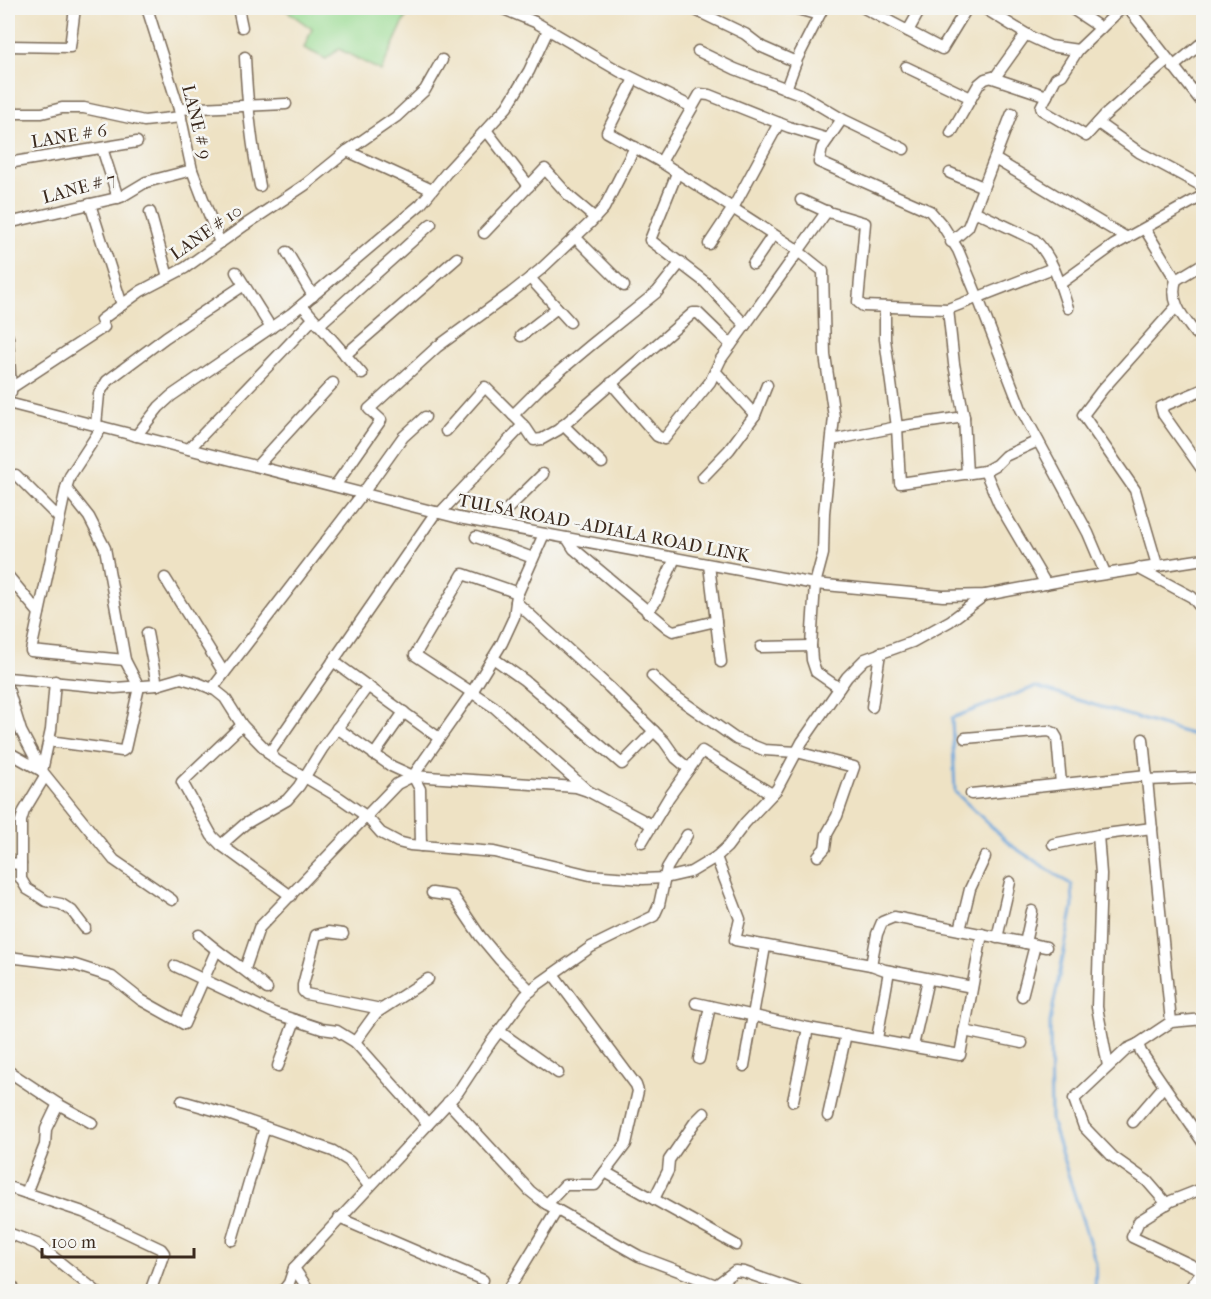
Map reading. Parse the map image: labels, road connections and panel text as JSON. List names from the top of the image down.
{
  "streets": {
    "street": [
      "LANE # 9",
      "LANE # 6",
      "LANE # 7",
      "LANE # 10",
      "TULSA ROAD - ADIALA ROAD LINK"
    ]
  },
  "crossings": [
    ["LANE # 9", "LANE # 7"],
    ["LANE # 9", "LANE # 10"]
  ],
  "scale_bar": "100 m"
}
